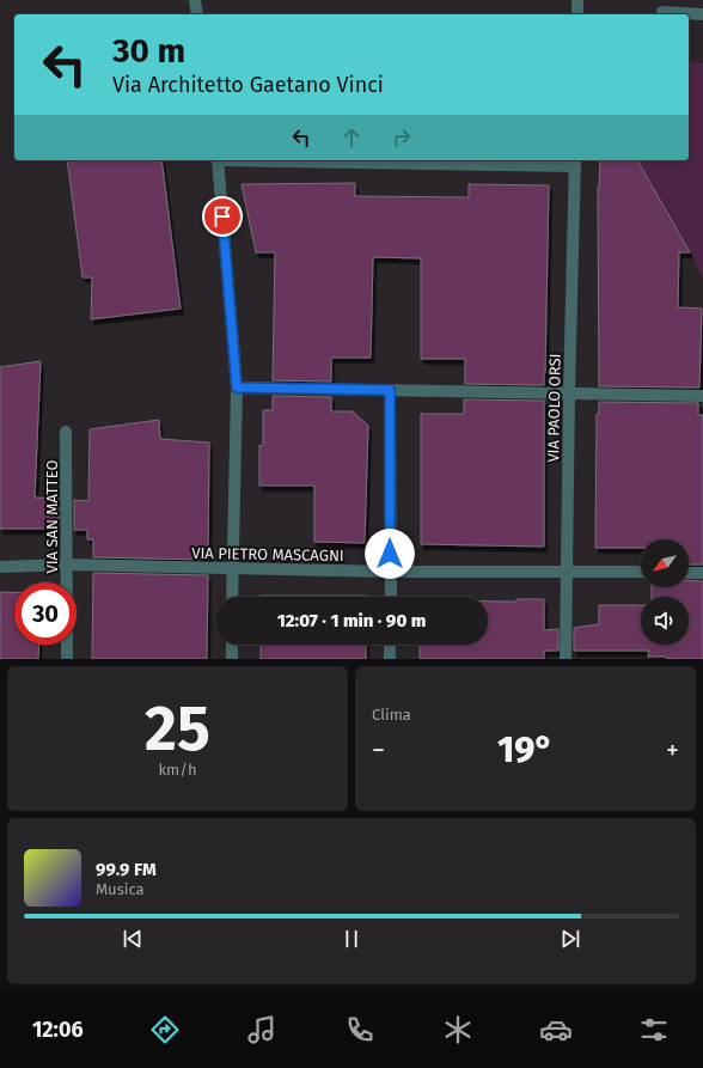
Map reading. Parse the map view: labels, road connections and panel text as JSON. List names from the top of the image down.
{
  "streets": {
    "street": ["VIA PAOLO ORSI", "VIA SAN MATTEO", "VIA PIETRO MASCAGNI"]
  },
  "crossings": [
    ["VIA PAOLO ORSI", "VIA PIETRO MASCAGNI"],
    ["VIA SAN MATTEO", "VIA PIETRO MASCAGNI"]
  ],
  "north": "bottom left",
  "page": {
    "turn": ["30 m", "Via Architetto Gaetano Vinci"],
    "limit": "30",
    "trip": "12:07 · 1 min · 90 m",
    "tile": [
      ["25", "km/h"],
      "Clima"
    ],
    "heat": ["−", "19°", "+"],
    "song": ["99.9 FM", "Musica"],
    "tabs": "12:06"
  }
}
